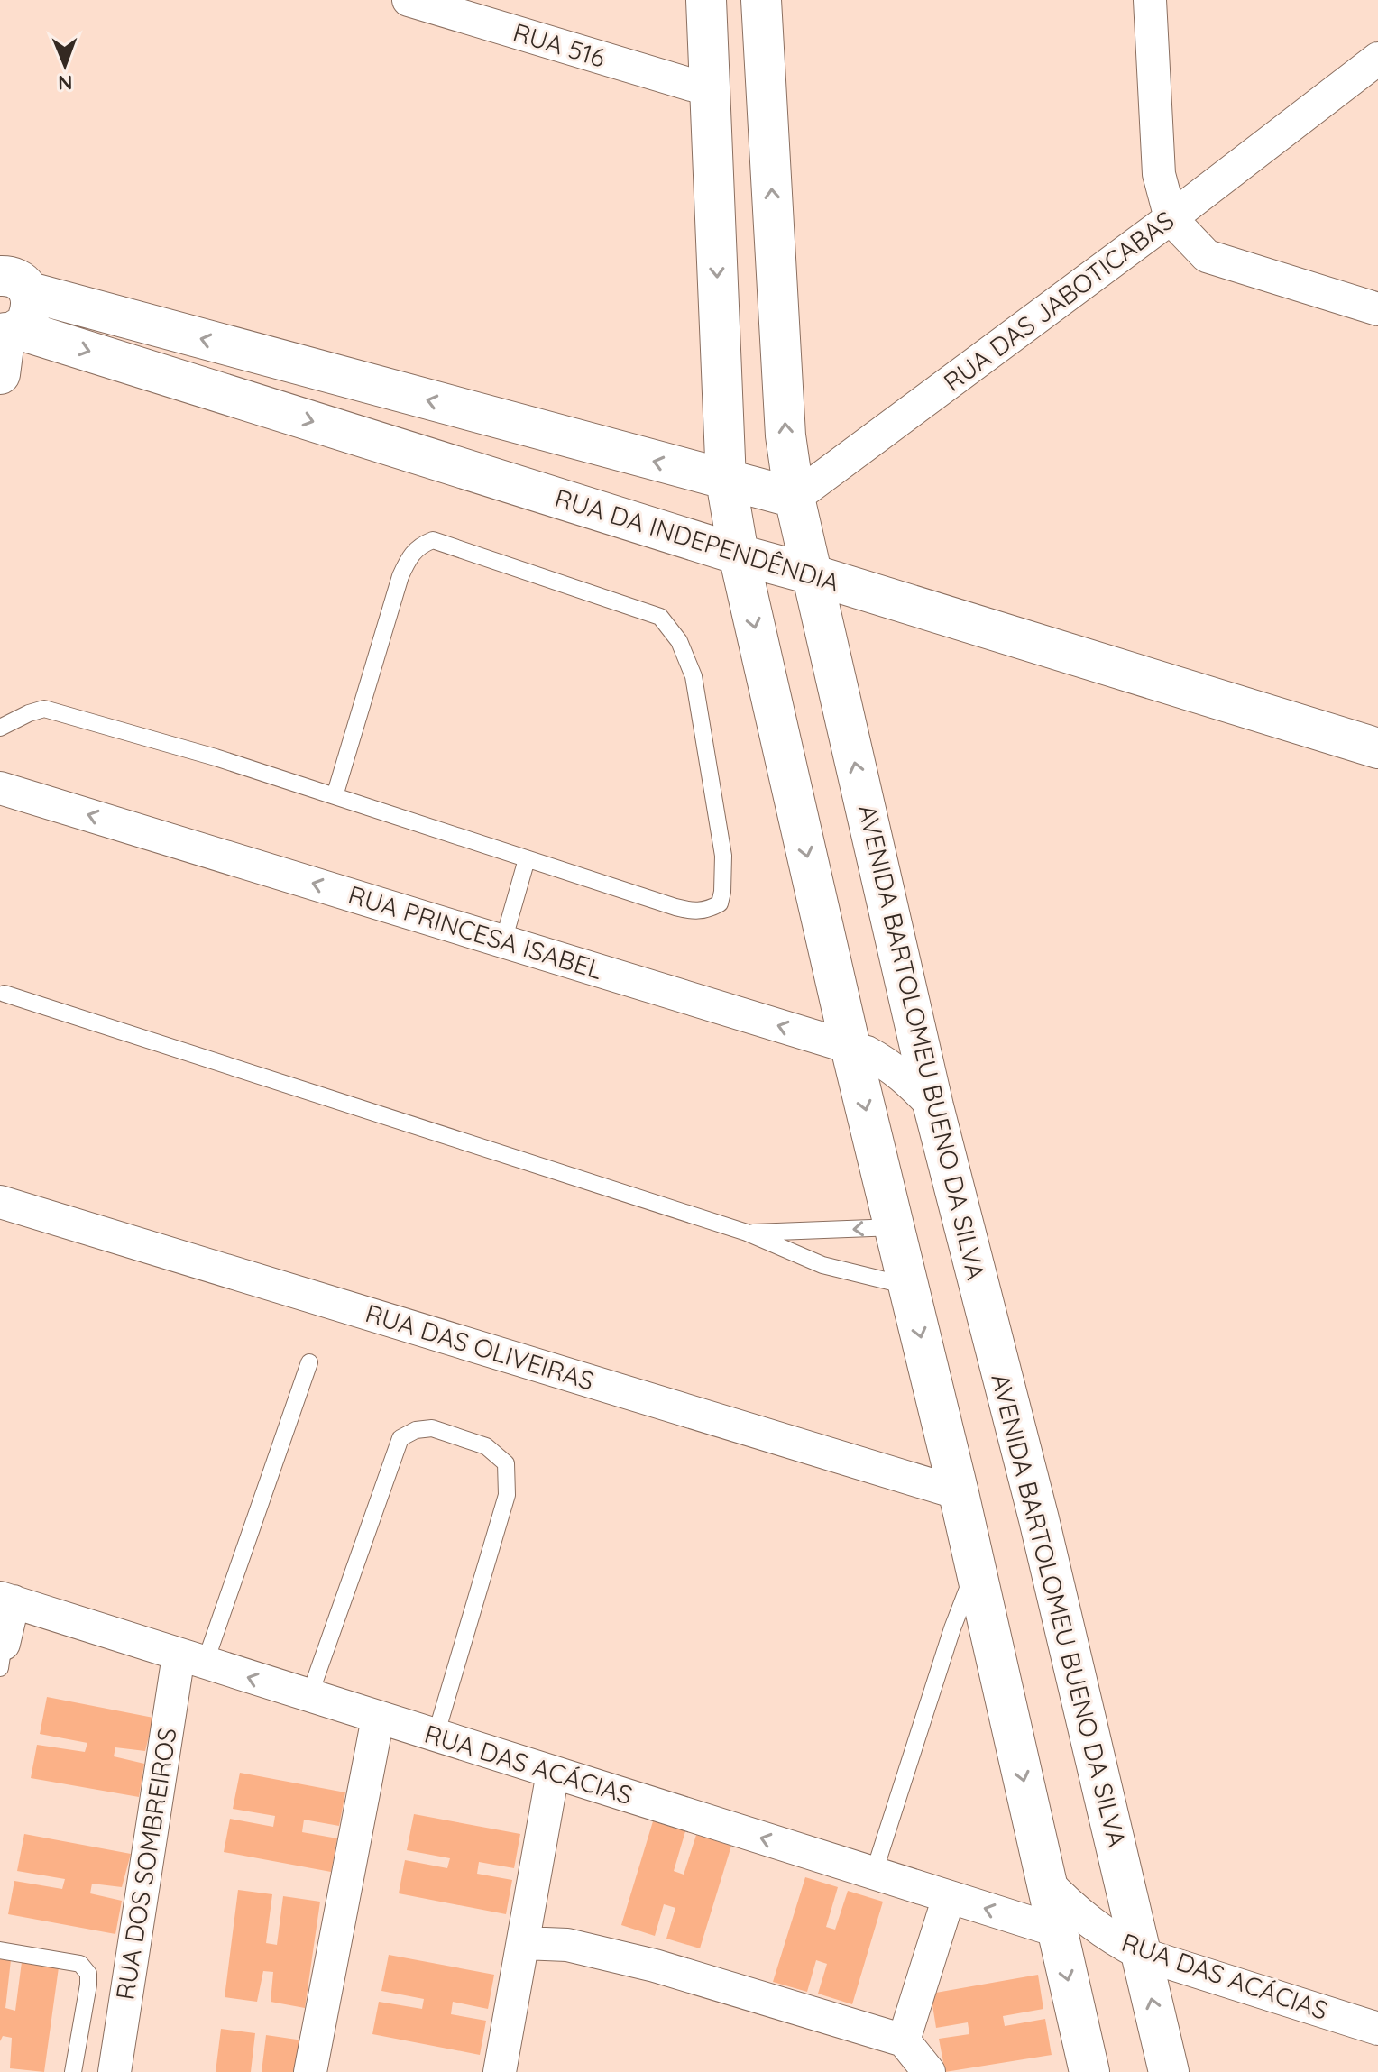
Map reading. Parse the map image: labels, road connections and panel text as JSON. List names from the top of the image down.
{
  "streets": {
    "street": [
      "RUA 516",
      "RUA DAS JABOTICABAS",
      "RUA DA INDEPENDÊNDIA",
      "RUA PRINCESA ISABEL",
      "AVENIDA BARTOLOMEU BUENO DA SILVA",
      "RUA DAS OLIVEIRAS",
      "RUA DAS ACÁCIAS",
      "RUA DOS SOMBREIROS"
    ]
  },
  "crossings": [
    ["RUA DAS JABOTICABAS", "AVENIDA BARTOLOMEU BUENO DA SILVA"],
    ["RUA DA INDEPENDÊNDIA", "AVENIDA BARTOLOMEU BUENO DA SILVA"],
    ["RUA PRINCESA ISABEL", "AVENIDA BARTOLOMEU BUENO DA SILVA"],
    ["AVENIDA BARTOLOMEU BUENO DA SILVA", "RUA DAS ACÁCIAS"],
    ["RUA DAS ACÁCIAS", "RUA DOS SOMBREIROS"]
  ],
  "one_way": ["RUA PRINCESA ISABEL"],
  "north": "bottom"
}
